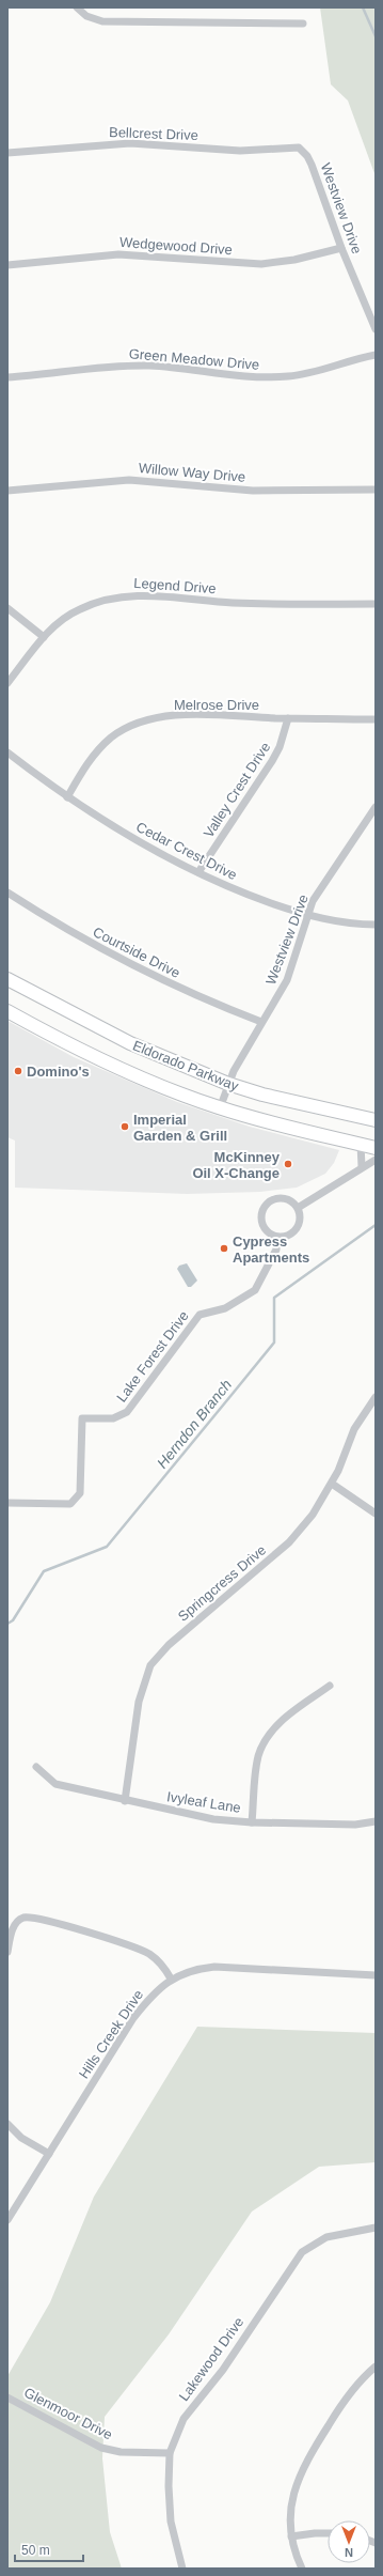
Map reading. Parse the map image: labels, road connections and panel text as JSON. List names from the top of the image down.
{
  "streets": {
    "main road": ["Eldorado Parkway"],
    "street": [
      "Bellcrest Drive",
      "Westview Drive",
      "Wedgewood Drive",
      "Green Meadow Drive",
      "Willow Way Drive",
      "Legend Drive",
      "Melrose Drive",
      "Valley Crest Drive",
      "Cedar Crest Drive",
      "Courtside Drive",
      "Lake Forest Drive",
      "Springcress Drive",
      "Ivyleaf Lane",
      "Hills Creek Drive",
      "Lakewood Drive",
      "Glenmoor Drive"
    ]
  },
  "crossings": [
    ["Bellcrest Drive", "Westview Drive"],
    ["Westview Drive", "Wedgewood Drive"],
    ["Westview Drive", "Cedar Crest Drive"],
    ["Westview Drive", "Courtside Drive"],
    ["Westview Drive", "Eldorado Parkway"],
    ["Melrose Drive", "Valley Crest Drive"],
    ["Melrose Drive", "Cedar Crest Drive"],
    ["Valley Crest Drive", "Cedar Crest Drive"],
    ["Springcress Drive", "Ivyleaf Lane"],
    ["Lakewood Drive", "Glenmoor Drive"]
  ],
  "water": ["Herndon Branch"],
  "places": [
    "Domino's",
    "Imperial Garden & Grill",
    "McKinney Oil X-Change",
    "Cypress Apartments"
  ],
  "scale_bar": "50 m",
  "north": "bottom"
}
